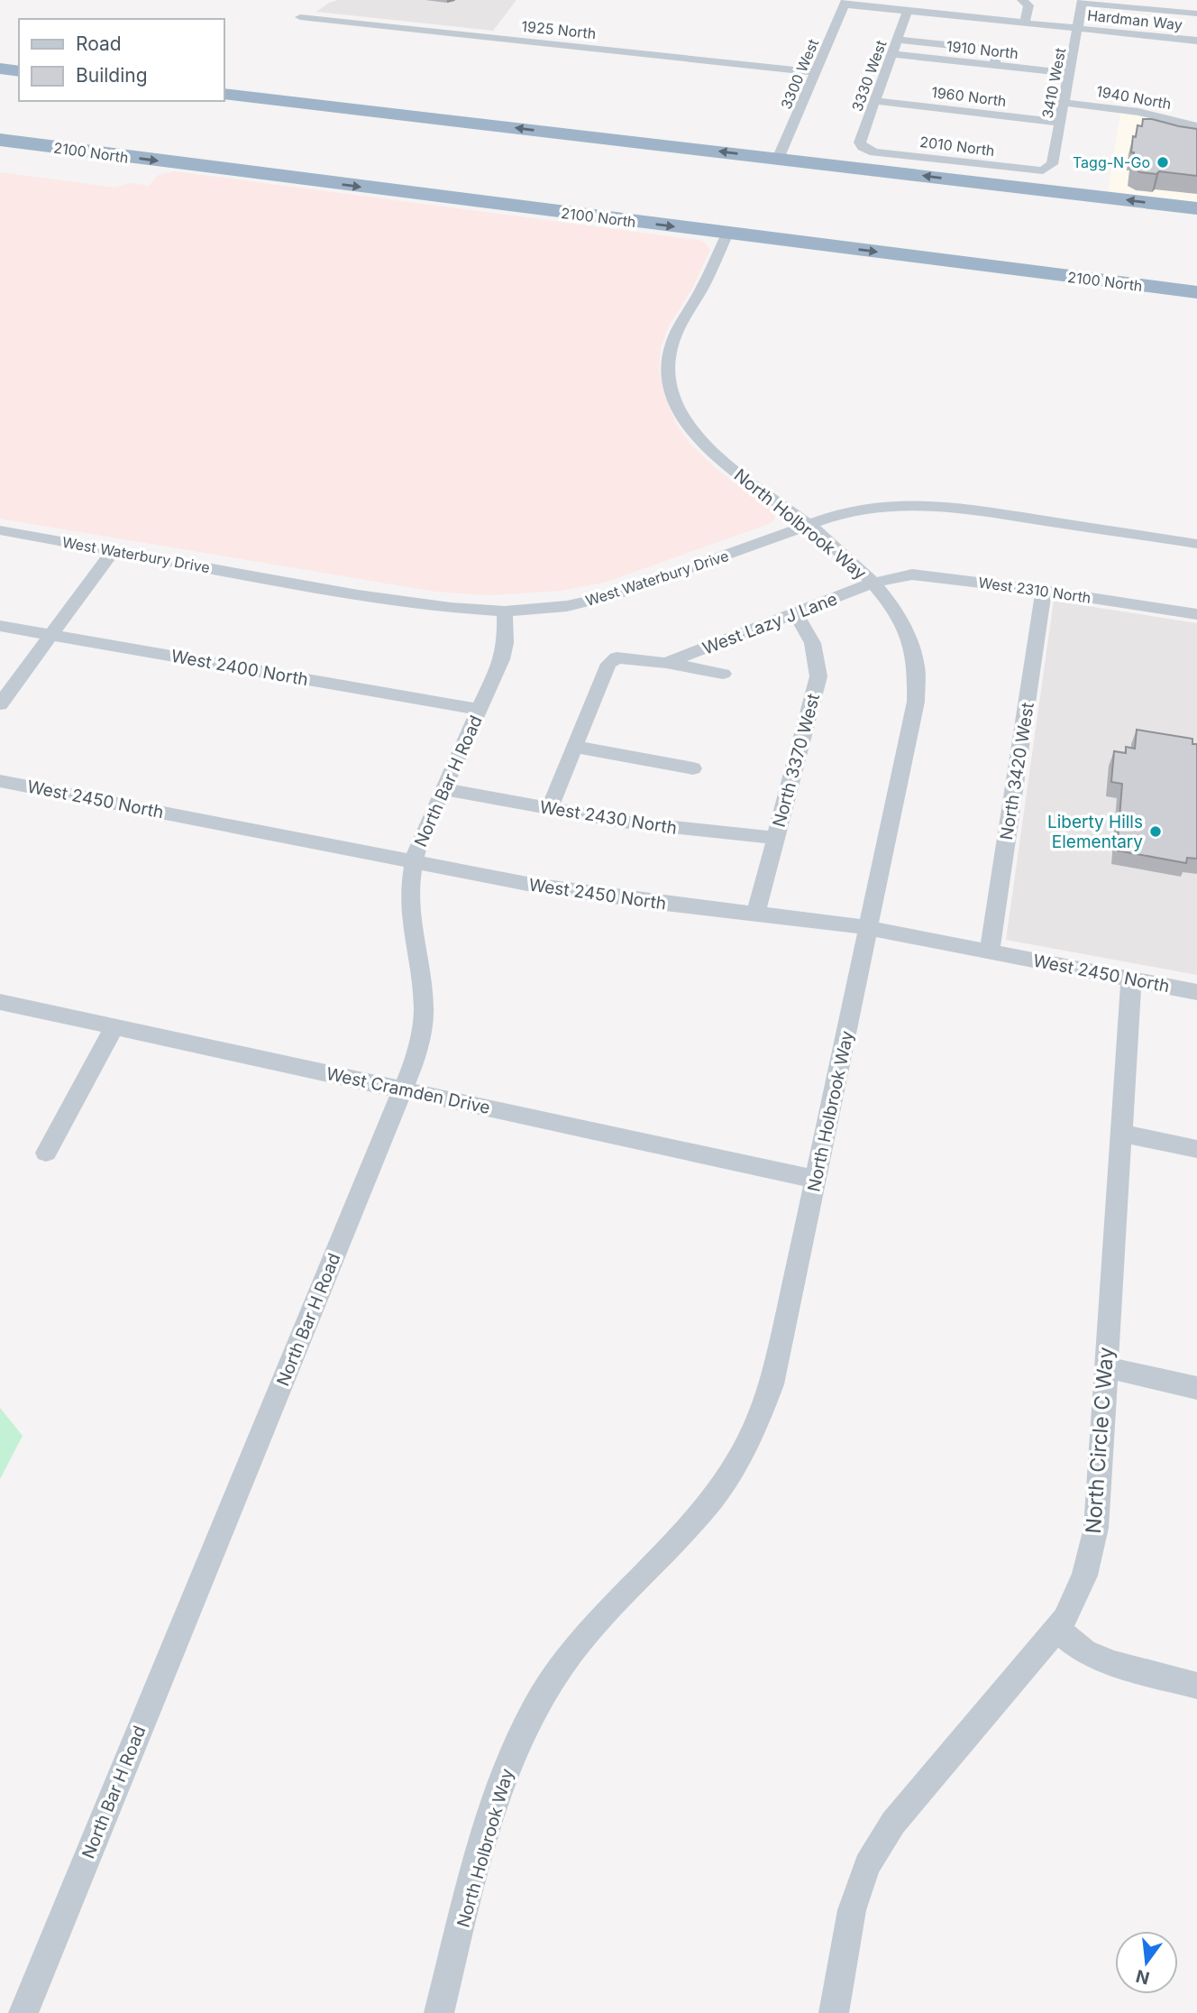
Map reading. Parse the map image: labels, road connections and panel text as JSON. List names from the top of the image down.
{
  "streets": {
    "highway": ["2100 North"],
    "street": [
      "Hardman Way",
      "1925 North",
      "1910 North",
      "3300 West",
      "3330 West",
      "3410 West",
      "1960 North",
      "1940 North",
      "2010 North",
      "North Holbrook Way",
      "West Waterbury Drive",
      "West 2310 North",
      "West Lazy J Lane",
      "West 2400 North",
      "North 3370 West",
      "North 3420 West",
      "North Bar H Road",
      "West 2450 North",
      "West 2430 North",
      "West Cramden Drive",
      "North Circle C Way"
    ]
  },
  "crossings": [
    ["Hardman Way", "3300 West"],
    ["Hardman Way", "3330 West"],
    ["Hardman Way", "3410 West"],
    ["1925 North", "3300 West"],
    ["1910 North", "3330 West"],
    ["1910 North", "3410 West"],
    ["3330 West", "1960 North"],
    ["3330 West", "2010 North"],
    ["3410 West", "1960 North"],
    ["3410 West", "1940 North"],
    ["3410 West", "2010 North"],
    ["2100 North", "North Holbrook Way"],
    ["North Holbrook Way", "West Waterbury Drive"],
    ["North Holbrook Way", "West 2310 North"],
    ["North Holbrook Way", "West Lazy J Lane"],
    ["North Holbrook Way", "West 2450 North"],
    ["North Holbrook Way", "West Cramden Drive"],
    ["West Waterbury Drive", "North Bar H Road"],
    ["West 2310 North", "West Lazy J Lane"],
    ["West 2310 North", "North 3420 West"],
    ["West Lazy J Lane", "North 3370 West"],
    ["West 2400 North", "North Bar H Road"],
    ["North 3370 West", "West 2450 North"],
    ["North 3370 West", "West 2430 North"],
    ["North 3420 West", "West 2450 North"],
    ["North Bar H Road", "West 2450 North"],
    ["North Bar H Road", "West 2430 North"],
    ["North Bar H Road", "West Cramden Drive"],
    ["West 2450 North", "North Circle C Way"]
  ],
  "places": ["Tagg-N-Go", "Liberty Hills Elementary"],
  "legend": ["Road", "Building"],
  "north": "bottom"
}
